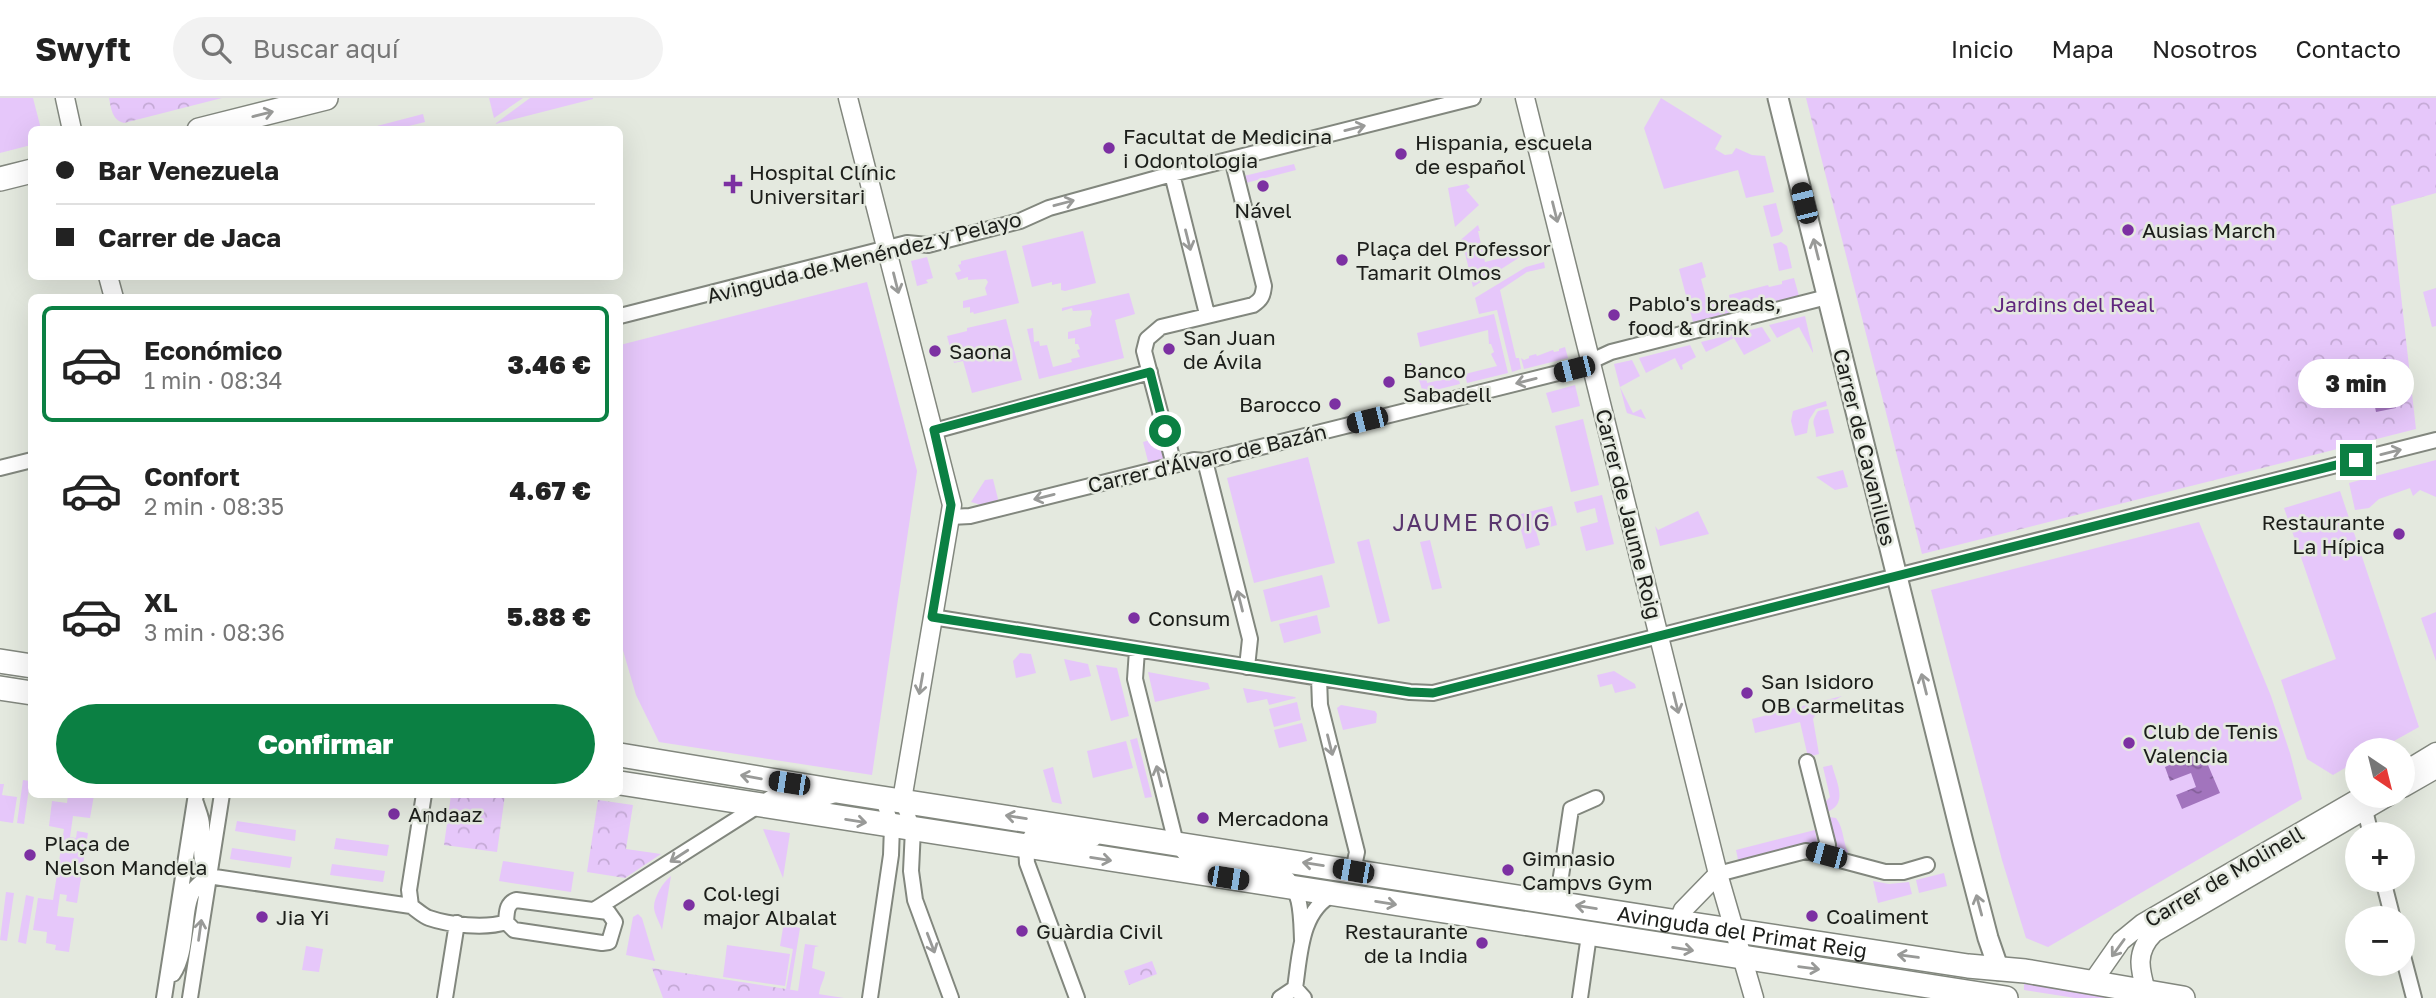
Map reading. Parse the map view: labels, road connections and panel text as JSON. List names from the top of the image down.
{
  "streets": {
    "main road": ["Carrer de Cavanilles", "Avinguda del Primat Reig"],
    "street": [
      "Avinguda de Menéndez y Pelayo",
      "Carrer d'Álvaro de Bazán",
      "Carrer de Jaume Roig",
      "Carrer de Molinell"
    ]
  },
  "crossings": [
    ["Carrer de Cavanilles", "Carrer d'Álvaro de Bazán"],
    ["Carrer de Cavanilles", "Avinguda del Primat Reig"],
    ["Carrer d'Álvaro de Bazán", "Carrer de Jaume Roig"],
    ["Carrer de Jaume Roig", "Avinguda del Primat Reig"],
    ["Carrer de Molinell", "Avinguda del Primat Reig"]
  ],
  "one_way": ["Avinguda de Menéndez y Pelayo", "Carrer de Cavanilles", "Carrer de Jaume Roig"],
  "districts": ["JAUME ROIG"],
  "parks": ["Jardins del Real"],
  "places": {
    "other": [
      "Facultat de Medicina i Odontologia",
      "Hispania, escuela de español",
      "Nável",
      "Ausias March",
      "Plaça del Professor Tamarit Olmos",
      "Pablo's breads, food & drink",
      "San Juan de Ávila",
      "Saona",
      "Banco Sabadell",
      "Barocco",
      "Restaurante La Hípica",
      "Consum",
      "San Isidoro OB Carmelitas",
      "Club de Tenis Valencia",
      "Andaaz",
      "Mercadona",
      "Plaça de Nelson Mandela",
      "Gimnasio Campvs Gym",
      "Col·legi major Albalat",
      "Coaliment",
      "Jia Yi",
      "Guàrdia Civil",
      "Restaurante de la India"
    ],
    "health": ["Hospital Clínic Universitari"]
  },
  "north": "bottom right",
  "page": {
    "header": "Swyft",
    "search": "Buscar aquí",
    "nav": [
      "Inicio",
      "Mapa",
      "Nosotros",
      "Contacto"
    ],
    "banner": ["Bar Venezuela", "Carrer de Jaca"],
    "list": [
      {
        "name": "Económico",
        "note": "1 min · 08:34",
        "value": "3.46 €"
      },
      {
        "name": "Confort",
        "note": "2 min · 08:35",
        "value": "4.67 €"
      },
      {
        "name": "XL",
        "note": "3 min · 08:36",
        "value": "5.88 €"
      }
    ],
    "bubble": "3 min",
    "buttons": "Confirmar",
    "map_buttons": ["+", "−"]
  }
}
